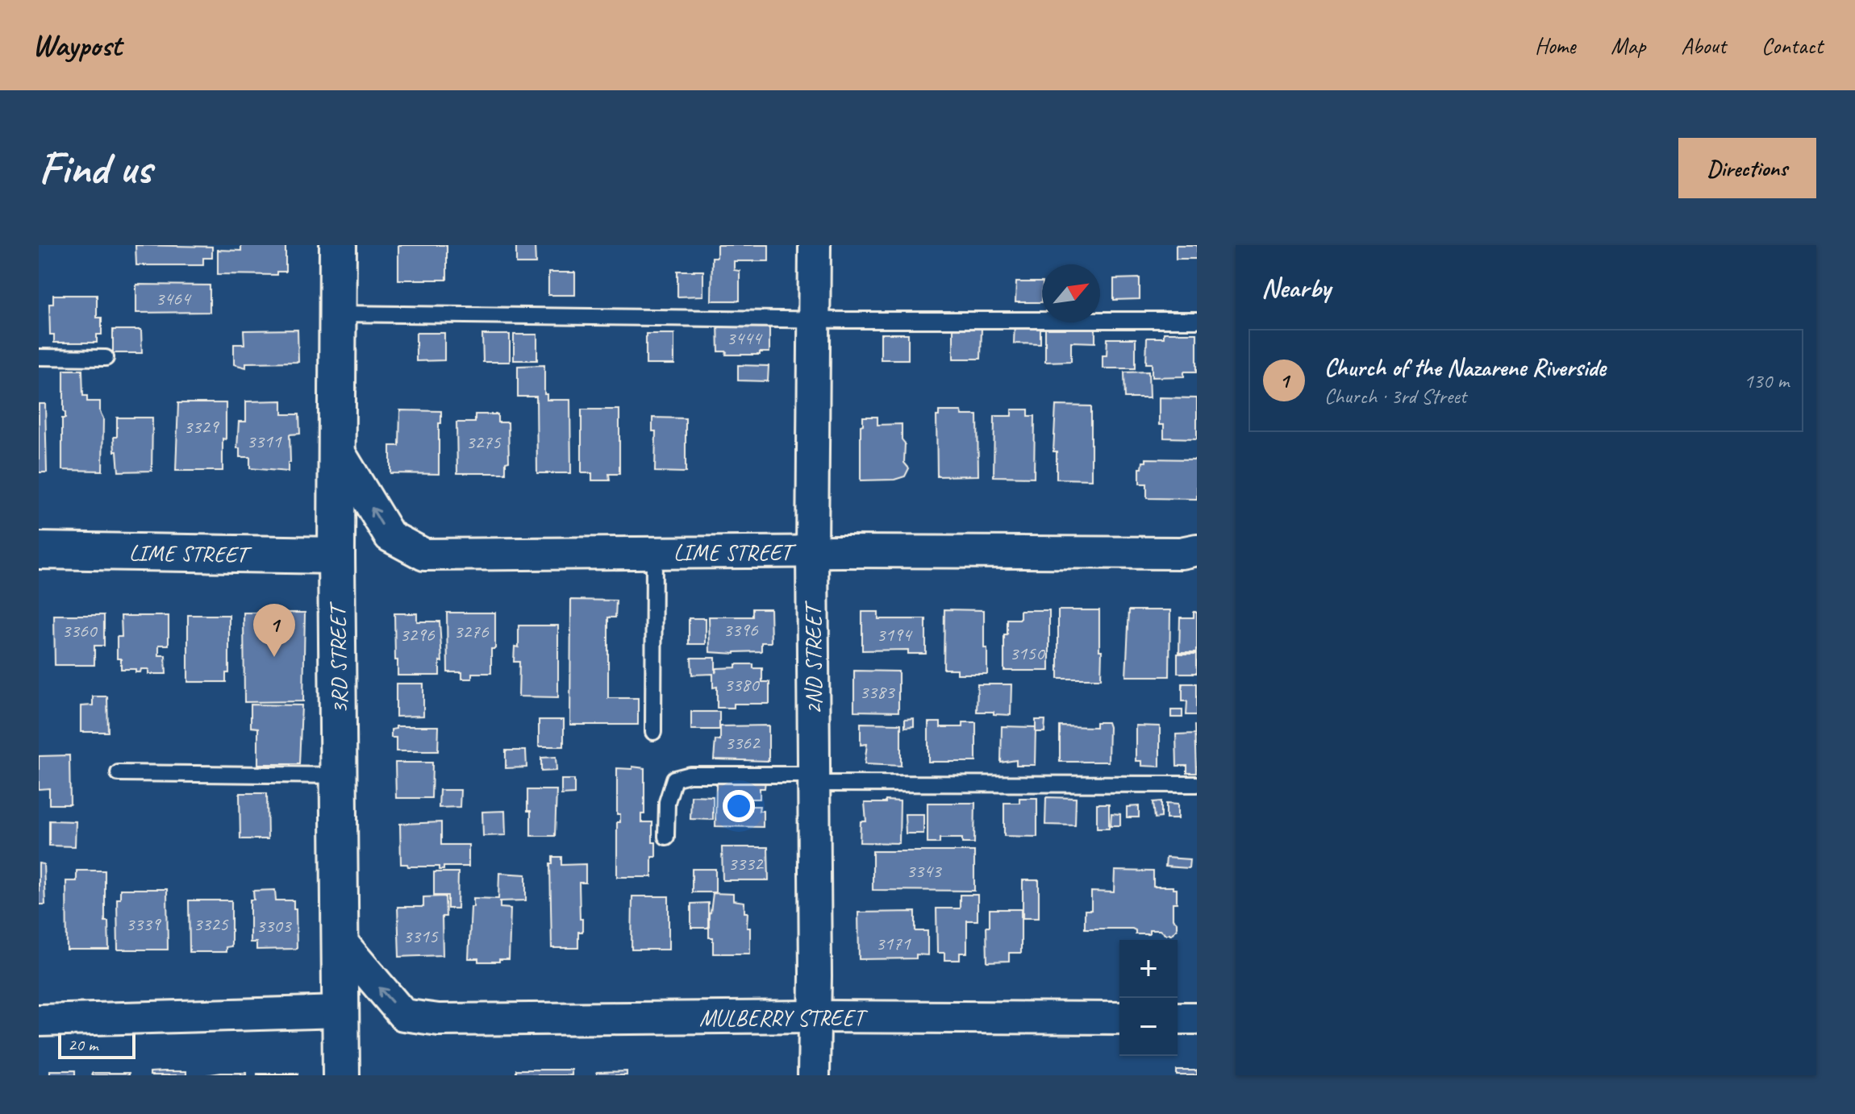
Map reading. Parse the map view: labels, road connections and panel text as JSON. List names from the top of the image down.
{
  "streets": {
    "main road": ["LIME STREET", "3RD STREET"],
    "street": ["2ND STREET", "MULBERRY STREET"]
  },
  "crossings": [
    ["LIME STREET", "3RD STREET"],
    ["LIME STREET", "2ND STREET"],
    ["3RD STREET", "MULBERRY STREET"],
    ["2ND STREET", "MULBERRY STREET"]
  ],
  "one_way": ["MULBERRY STREET"],
  "house_numbers": [
    "3464",
    "3444",
    "3329",
    "3311",
    "3275",
    "3396",
    "3360",
    "3276",
    "3296",
    "3194",
    "3150",
    "3380",
    "3383",
    "3362",
    "3332",
    "3343",
    "3339",
    "3325",
    "3303",
    "3315",
    "3171"
  ],
  "scale_bar": "20 m",
  "north": "top right",
  "page": {
    "header": "Waypost",
    "nav": [
      "Home",
      "Map",
      "About",
      "Contact"
    ],
    "buttons": "Directions",
    "title": "Find us",
    "heading": "Nearby",
    "list": [
      {
        "mark": "1",
        "name": "Church of the Nazarene Riverside",
        "note": "Church · 3rd Street",
        "value": "130 m"
      }
    ],
    "pins": "1",
    "map_buttons": ["+", "−"],
    "scale": "20 m"
  }
}
